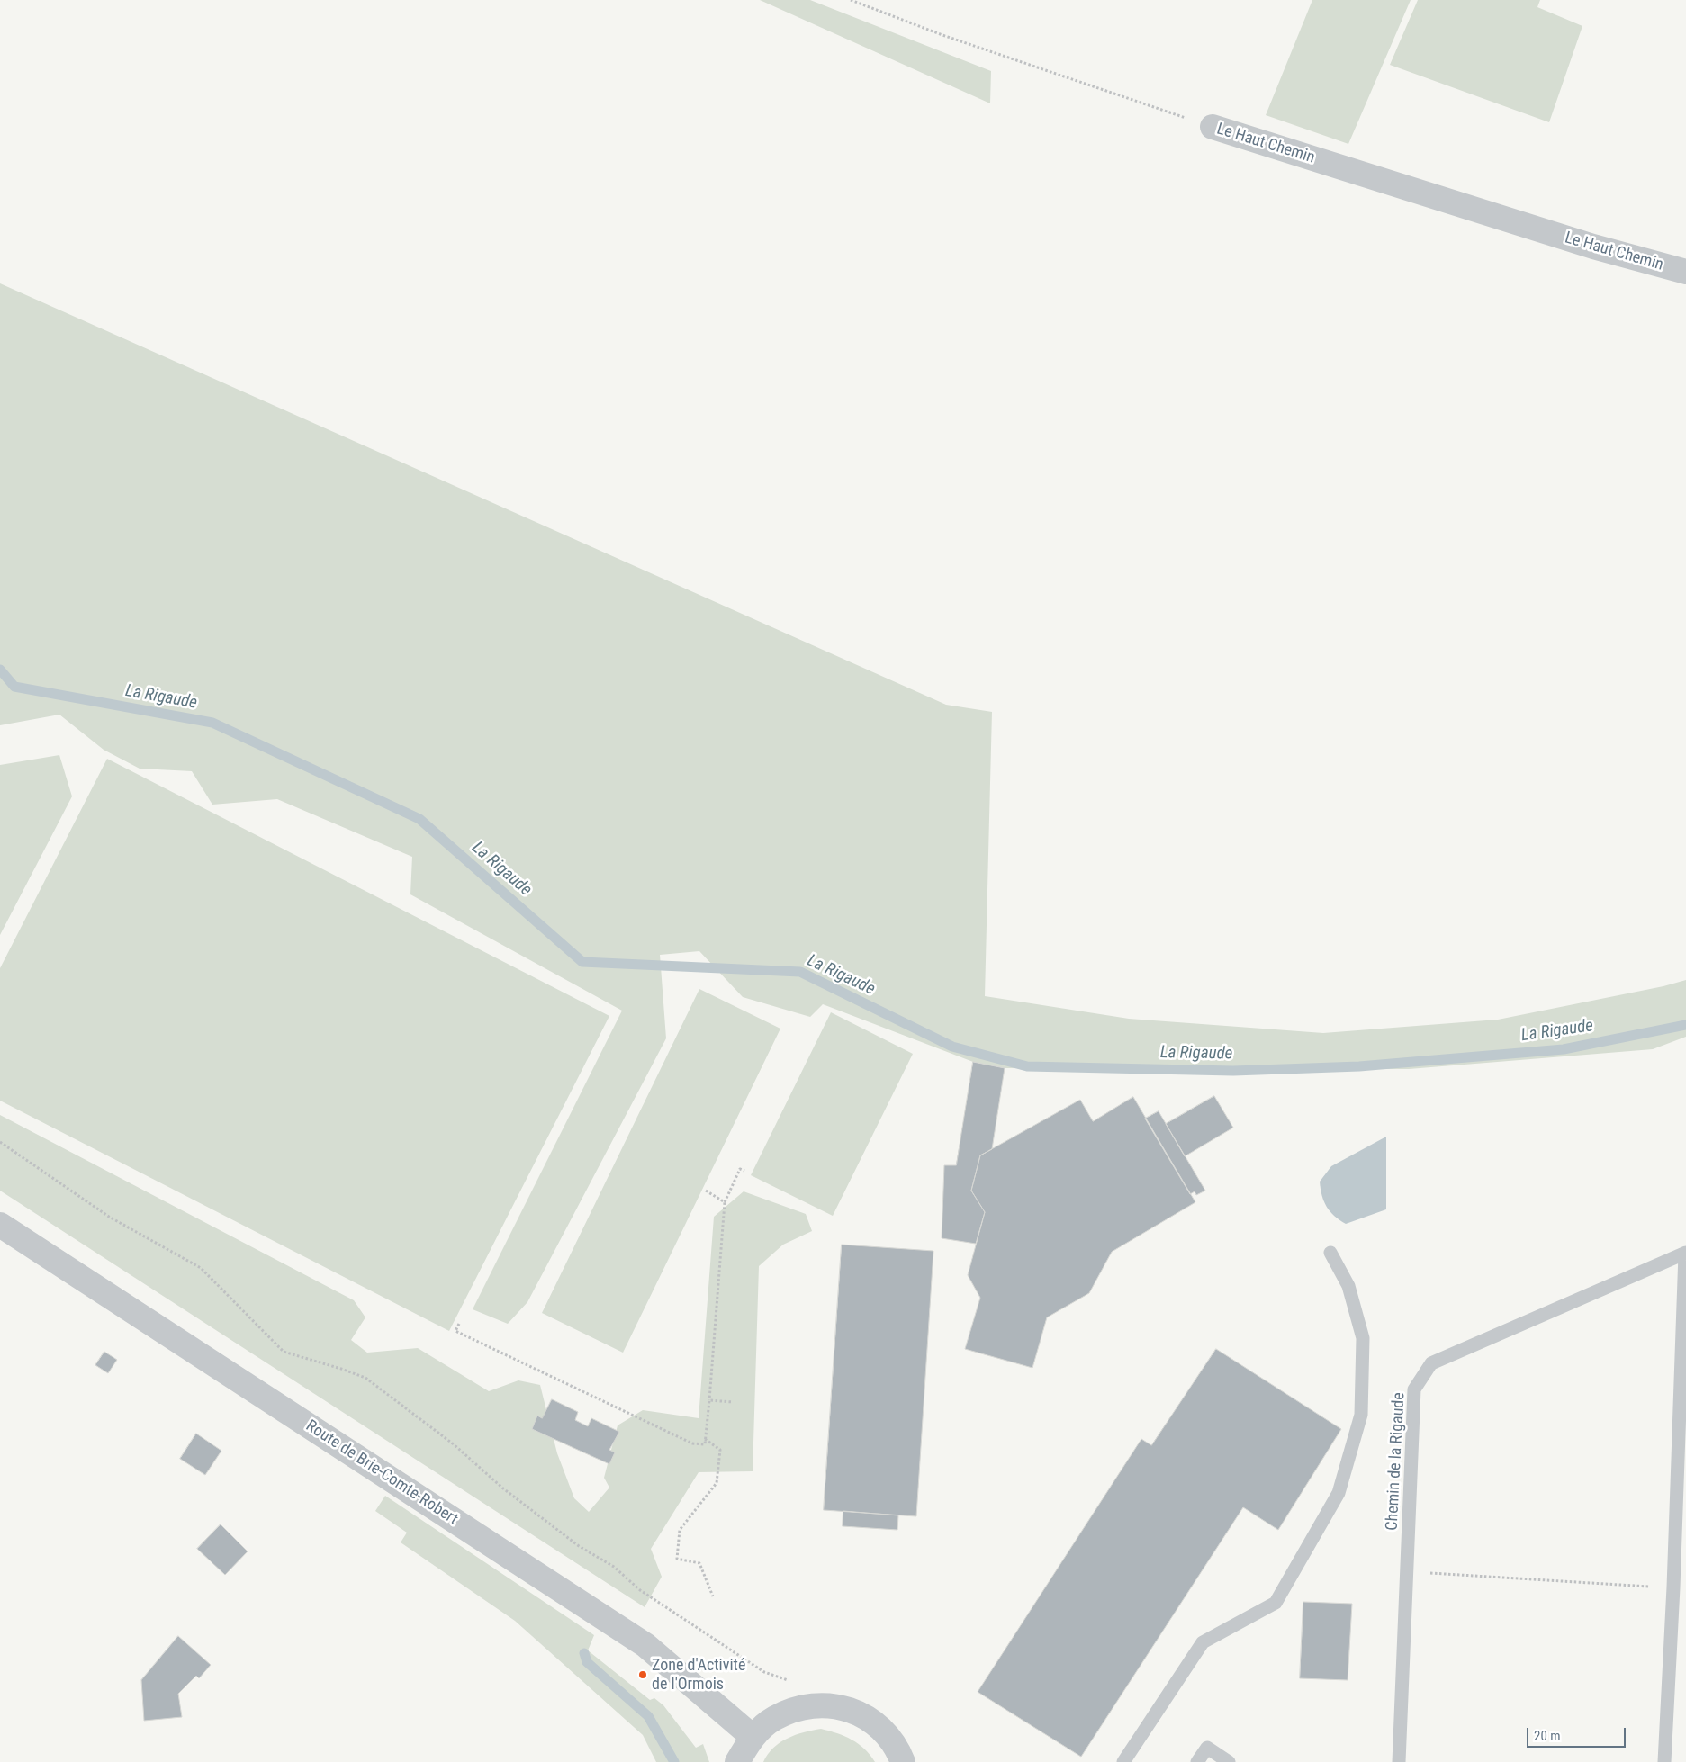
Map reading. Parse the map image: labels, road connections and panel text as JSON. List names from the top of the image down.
{
  "streets": {
    "street": ["Le Haut Chemin", "Route de Brie-Comte-Robert"],
    "lane": ["Chemin de la Rigaude"]
  },
  "water": ["La Rigaude"],
  "places": ["Zone d'Activité de l'Ormois"],
  "scale_bar": "20 m"
}
